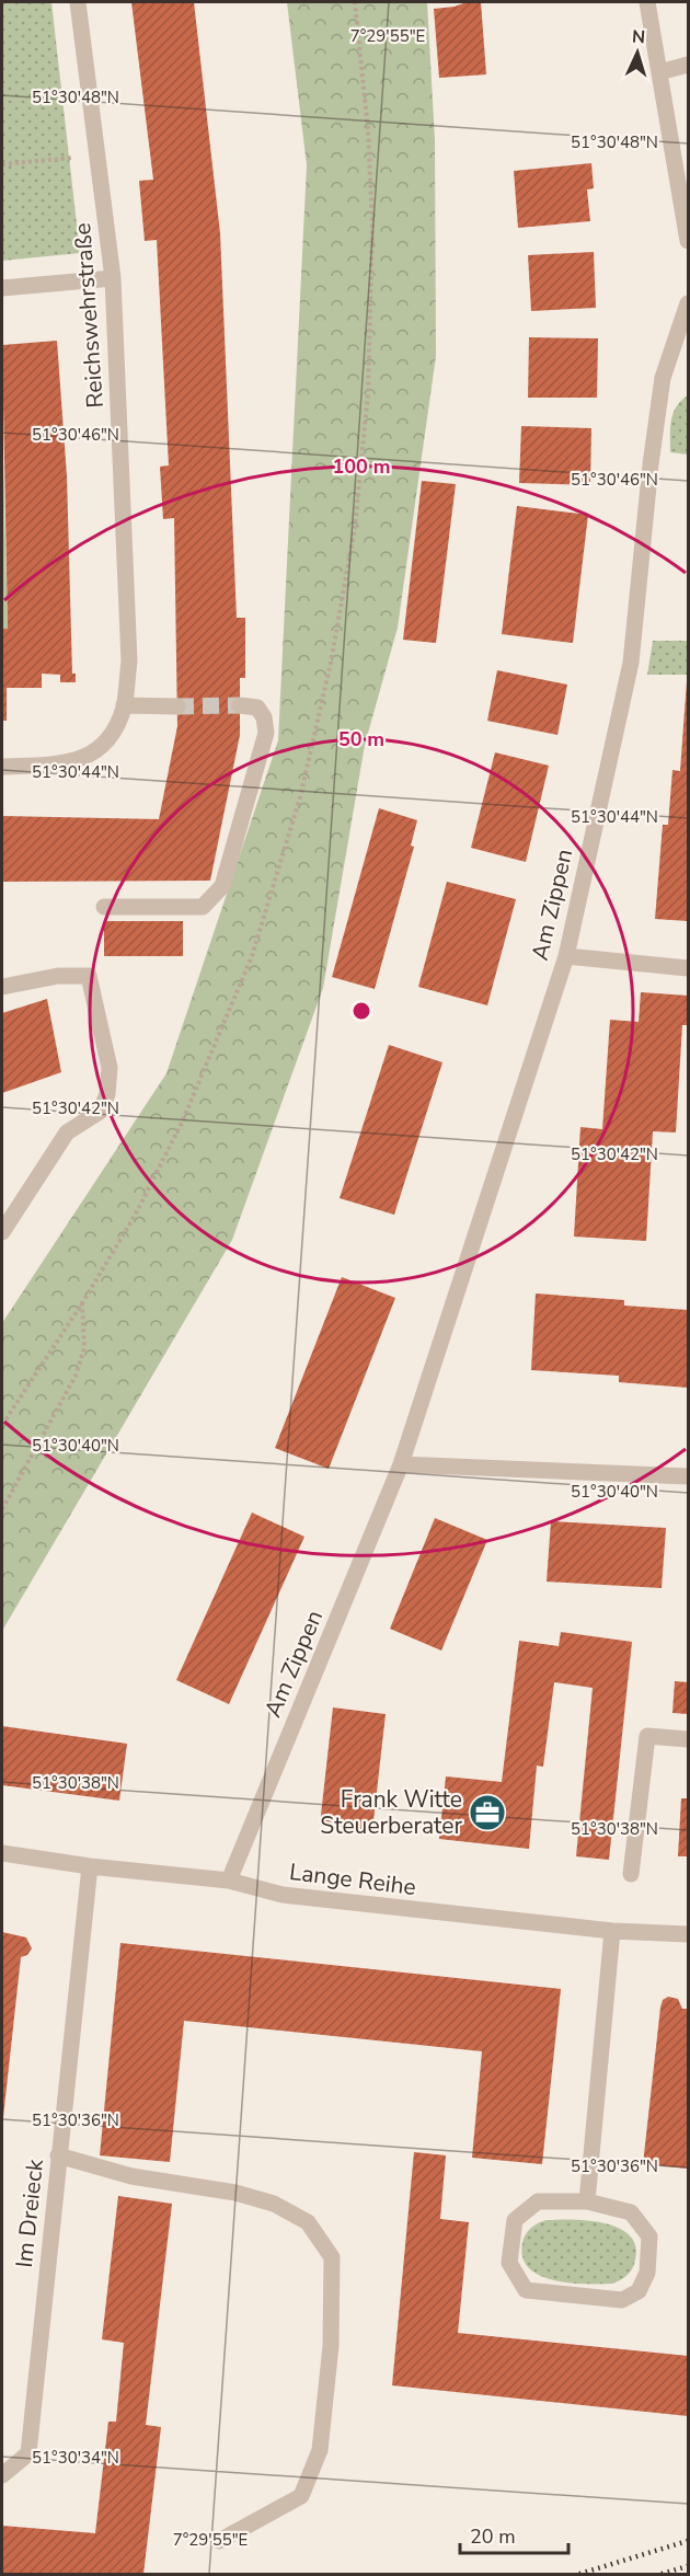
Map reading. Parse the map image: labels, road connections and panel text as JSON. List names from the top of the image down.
{
  "streets": {
    "street": [
      "Reichswehrstraße",
      "Am Zippen",
      "Lange Reihe",
      "Im Dreieck"
    ]
  },
  "crossings": [
    ["Am Zippen", "Lange Reihe"],
    ["Lange Reihe", "Im Dreieck"]
  ],
  "places": {
    "office": ["Frank Witte Steuerberater"]
  },
  "scale_bar": "20 m",
  "north": "top",
  "coordinates": [
    "7°29'55\"E",
    "51°30'48\"N",
    "51°30'46\"N",
    "51°30'44\"N",
    "51°30'42\"N",
    "51°30'40\"N",
    "51°30'38\"N",
    "51°30'36\"N",
    "51°30'34\"N"
  ],
  "rings": ["100 m", "50 m"]
}
